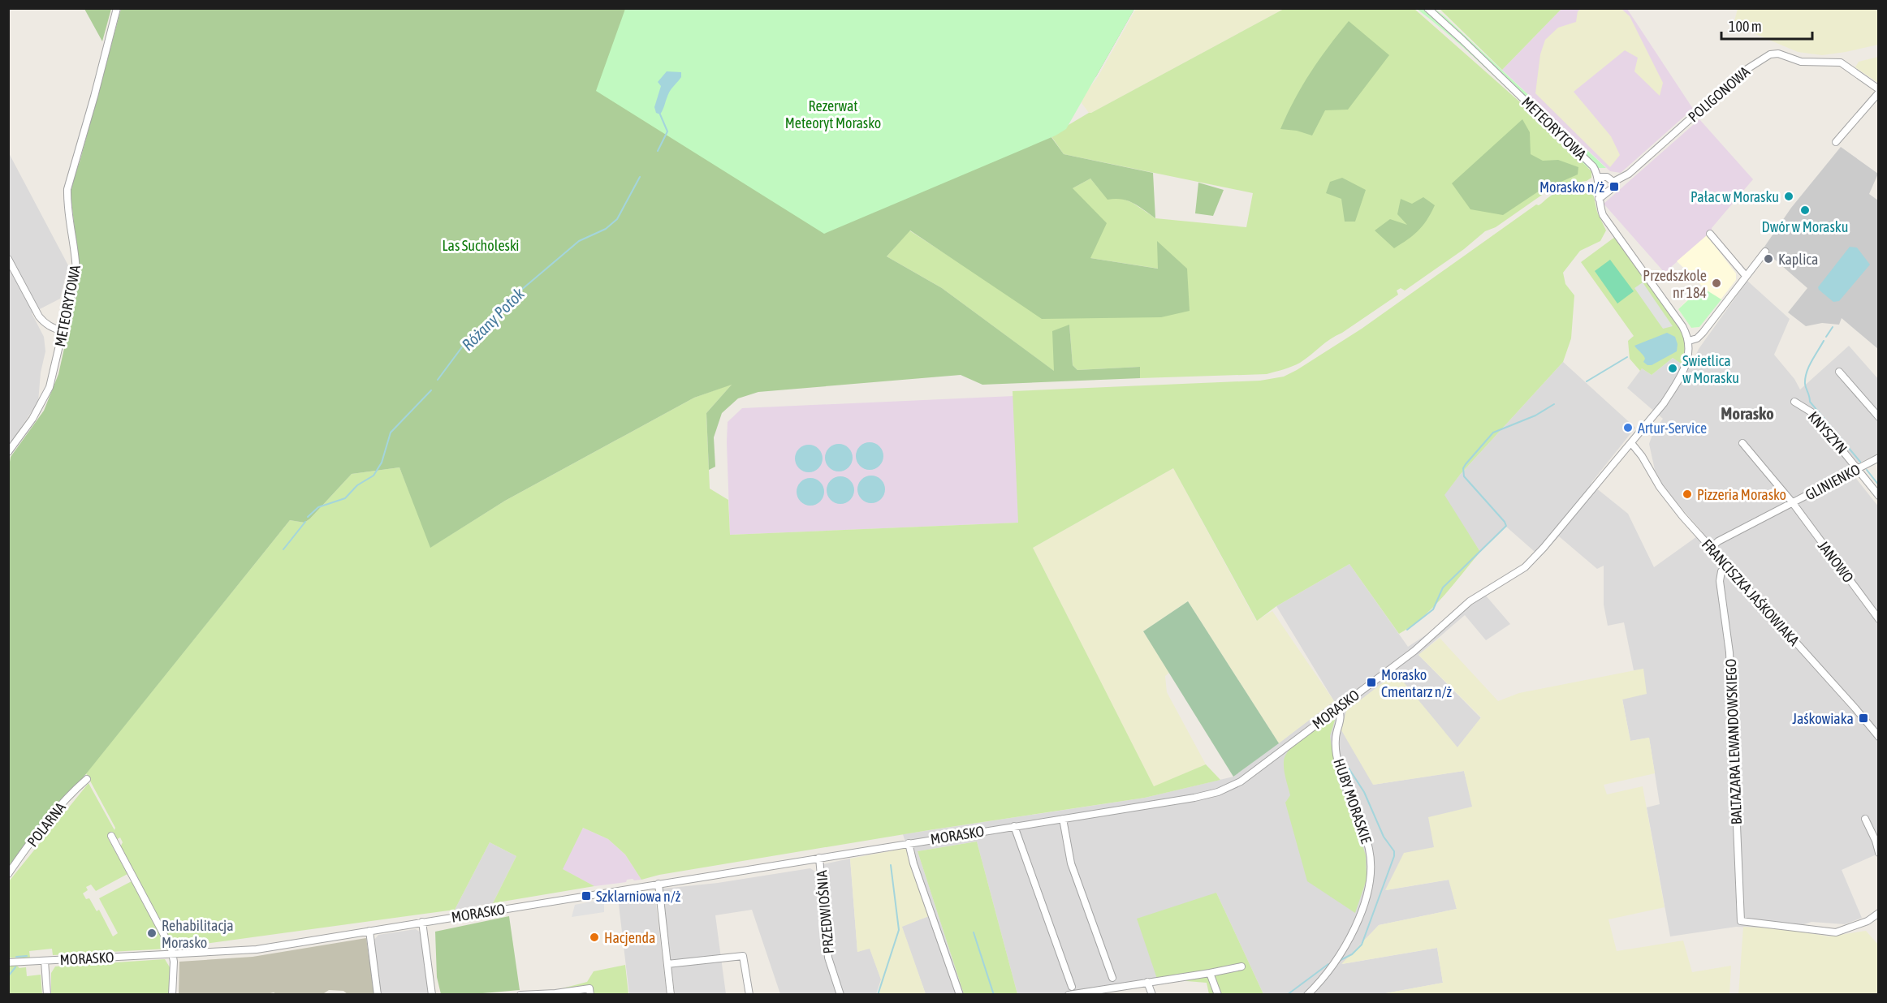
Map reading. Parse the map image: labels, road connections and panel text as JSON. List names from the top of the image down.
{
  "streets": {
    "street": [
      "POLIGONOWA",
      "METEORYTOWA",
      "KNYSZYN",
      "GLINIENKO",
      "JANOWO",
      "FRANCISZKA JAŚKOWIAKA",
      "MORASKO",
      "BALTAZARA LEWANDOWSKIEGO",
      "HUBY MORASKIE",
      "POLARNA",
      "PRZEDWIOŚNIA"
    ]
  },
  "crossings": [
    ["POLIGONOWA", "METEORYTOWA"],
    ["METEORYTOWA", "MORASKO"],
    ["KNYSZYN", "GLINIENKO"],
    ["GLINIENKO", "JANOWO"],
    ["GLINIENKO", "FRANCISZKA JAŚKOWIAKA"],
    ["FRANCISZKA JAŚKOWIAKA", "MORASKO"],
    ["FRANCISZKA JAŚKOWIAKA", "BALTAZARA LEWANDOWSKIEGO"],
    ["MORASKO", "HUBY MORASKIE"],
    ["MORASKO", "PRZEDWIOŚNIA"]
  ],
  "districts": ["Morasko"],
  "water": ["Różany Potok"],
  "parks": ["Rezerwat Meteoryt Morasko", "Las Sucholeski"],
  "places": {
    "transit": [
      "Morasko n/ż",
      "Morasko Cmentarz n/ż",
      "Jaśkowiaka",
      "Szklarniowa n/ż"
    ],
    "other": [
      "Pałac w Morasku",
      "Dwór w Morasku",
      "Kaplica",
      "Przedszkole nr 184",
      "Swietlica w Morasku",
      "Artur-Service",
      "Pizzeria Morasko",
      "Rehabilitacja Morasko",
      "Hacjenda"
    ]
  },
  "scale_bar": "100 m"
}
